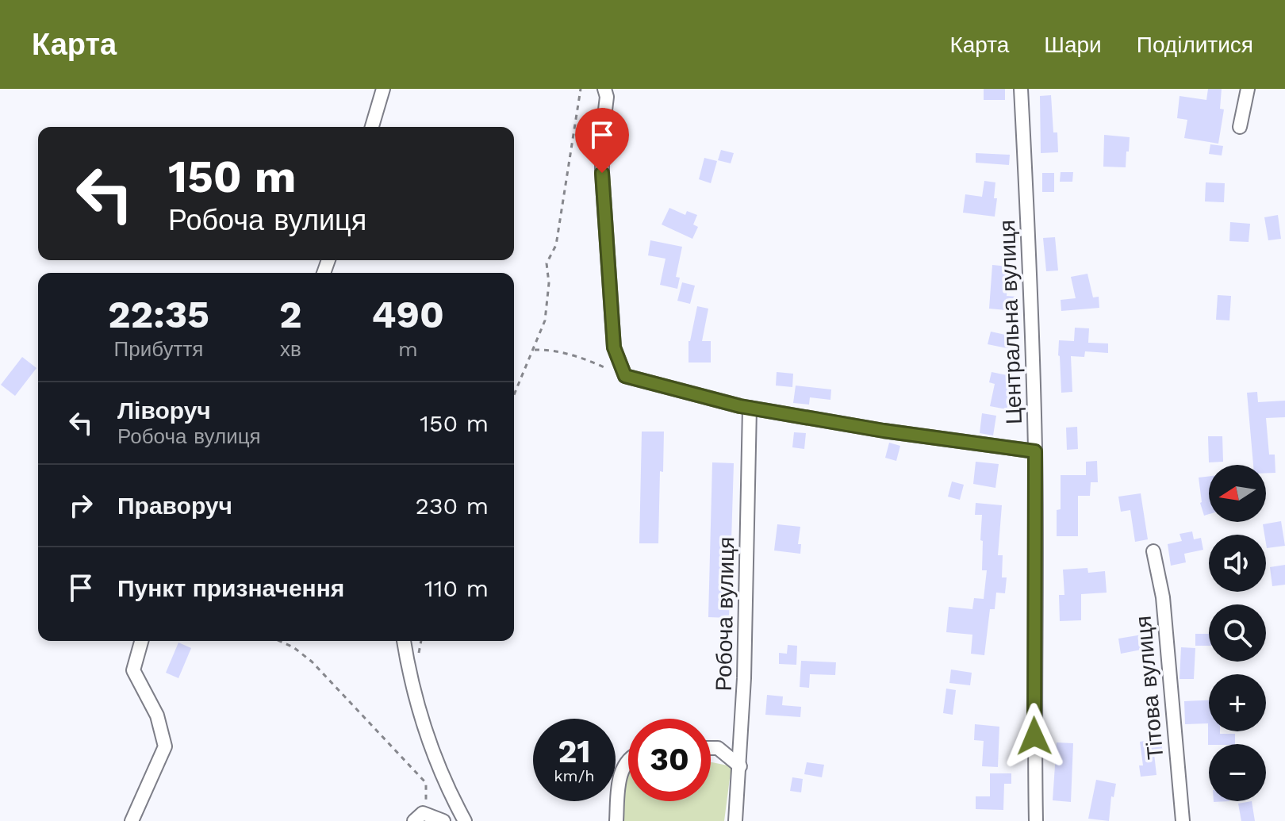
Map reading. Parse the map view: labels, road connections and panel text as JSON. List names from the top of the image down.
{
  "streets": {
    "street": ["Центральна вулиця", "Робоча вулиця", "Тітова вулиця"]
  },
  "north": "left",
  "page": {
    "header": "Карта",
    "nav": ["Карта", "Шари", "Поділитися"],
    "turn": ["150 m", "Робоча вулиця"],
    "eta": [
      "22:35",
      "Прибуття",
      "2",
      "хв",
      "490",
      "m"
    ],
    "list": [
      {
        "name": "Ліворуч",
        "note": "Робоча вулиця",
        "value": "150 m"
      },
      {
        "name": "Праворуч",
        "value": "230 m"
      },
      {
        "name": "Пункт призначення",
        "value": "110 m"
      }
    ],
    "map_buttons": ["+", "−"],
    "speed": "21 km/h",
    "limit": "30"
  }
}
